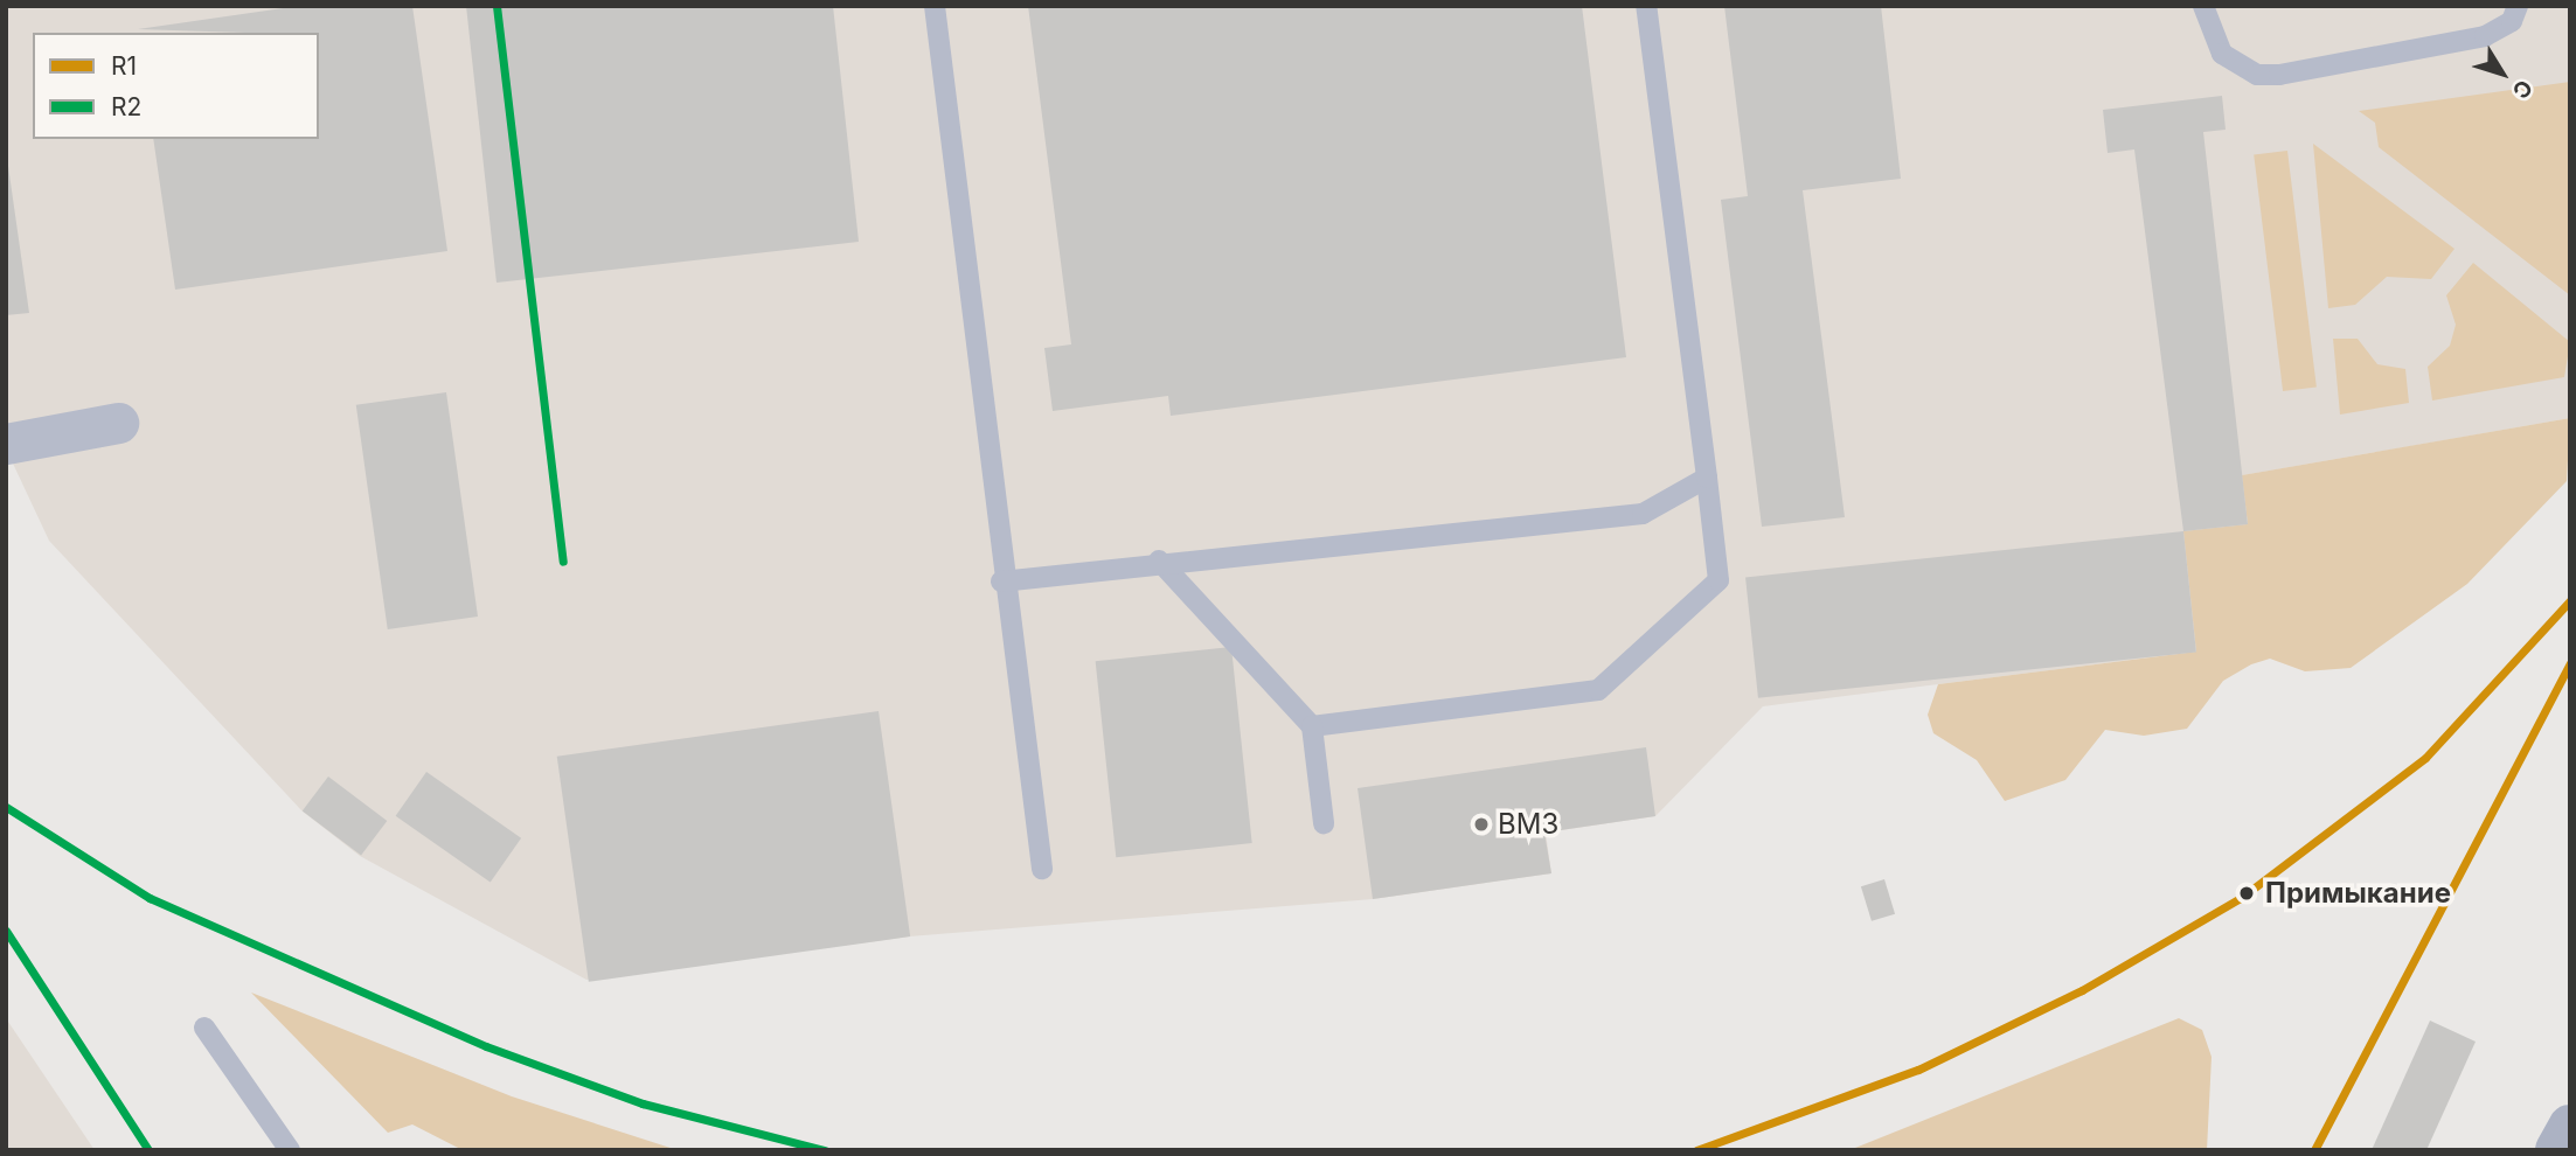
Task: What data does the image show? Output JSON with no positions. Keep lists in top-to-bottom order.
{
  "places": ["ВМЗ", "Примыкание"],
  "lines": ["transit line R2", "transit line R1"],
  "legend": ["R1", "R2"],
  "north": "bottom right"
}
